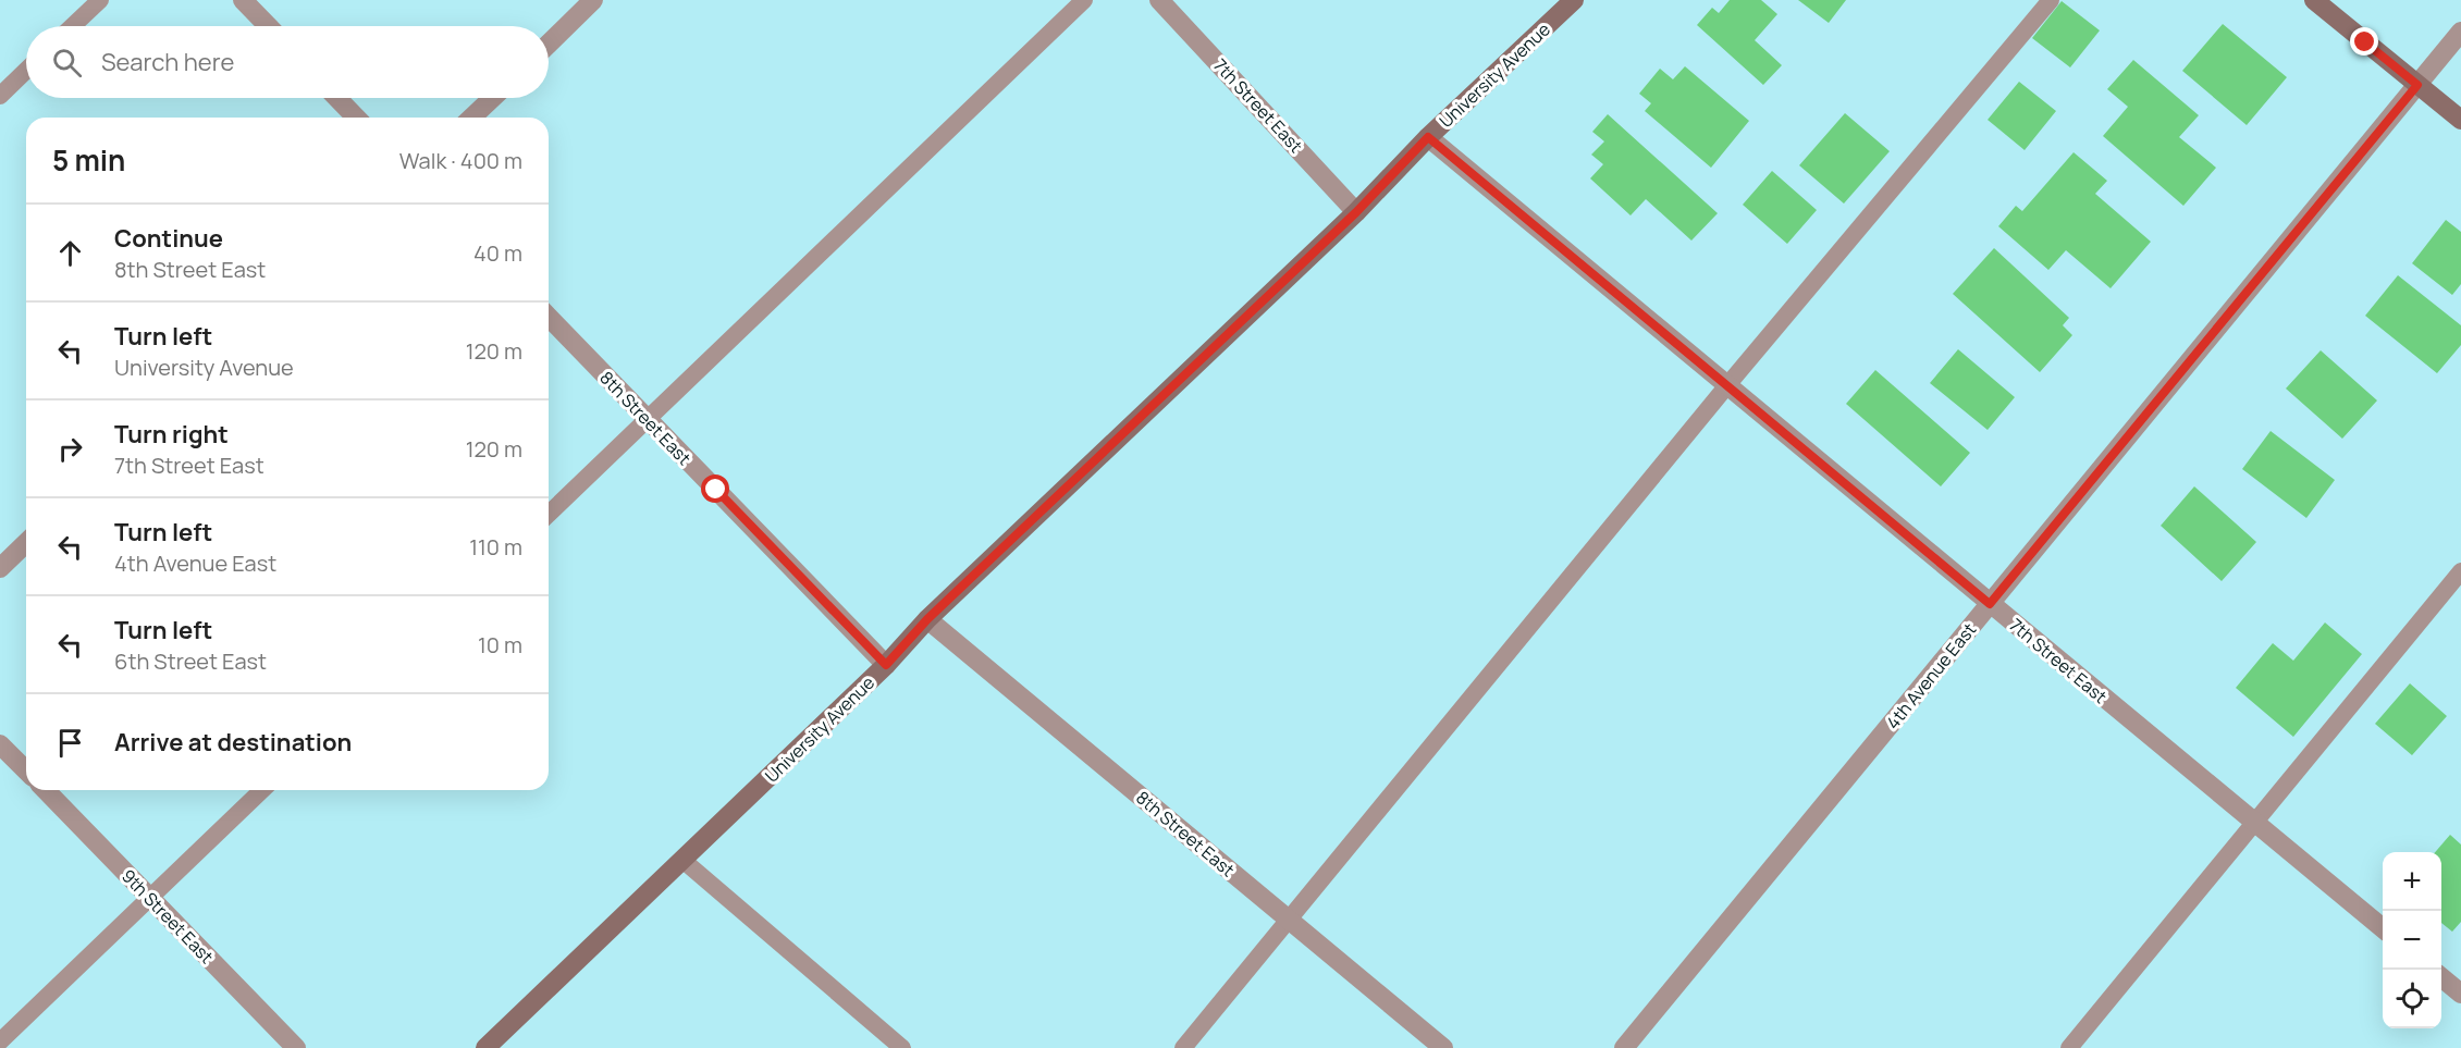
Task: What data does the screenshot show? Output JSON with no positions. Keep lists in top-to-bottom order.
{
  "streets": {
    "street": [
      "University Avenue",
      "7th Street East",
      "8th Street East",
      "4th Avenue East",
      "9th Street East"
    ]
  },
  "crossings": [
    ["University Avenue", "7th Street East"],
    ["University Avenue", "8th Street East"],
    ["7th Street East", "4th Avenue East"]
  ],
  "page": {
    "search": "Search here",
    "heading": ["5 min", "Walk · 400 m"],
    "list": [
      ["Continue", "8th Street East", "40 m"],
      ["Turn left", "University Avenue", "120 m"],
      ["Turn right", "7th Street East", "120 m"],
      ["Turn left", "4th Avenue East", "110 m"],
      ["Turn left", "6th Street East", "10 m"],
      "Arrive at destination"
    ],
    "map_buttons": ["+", "−"]
  }
}
